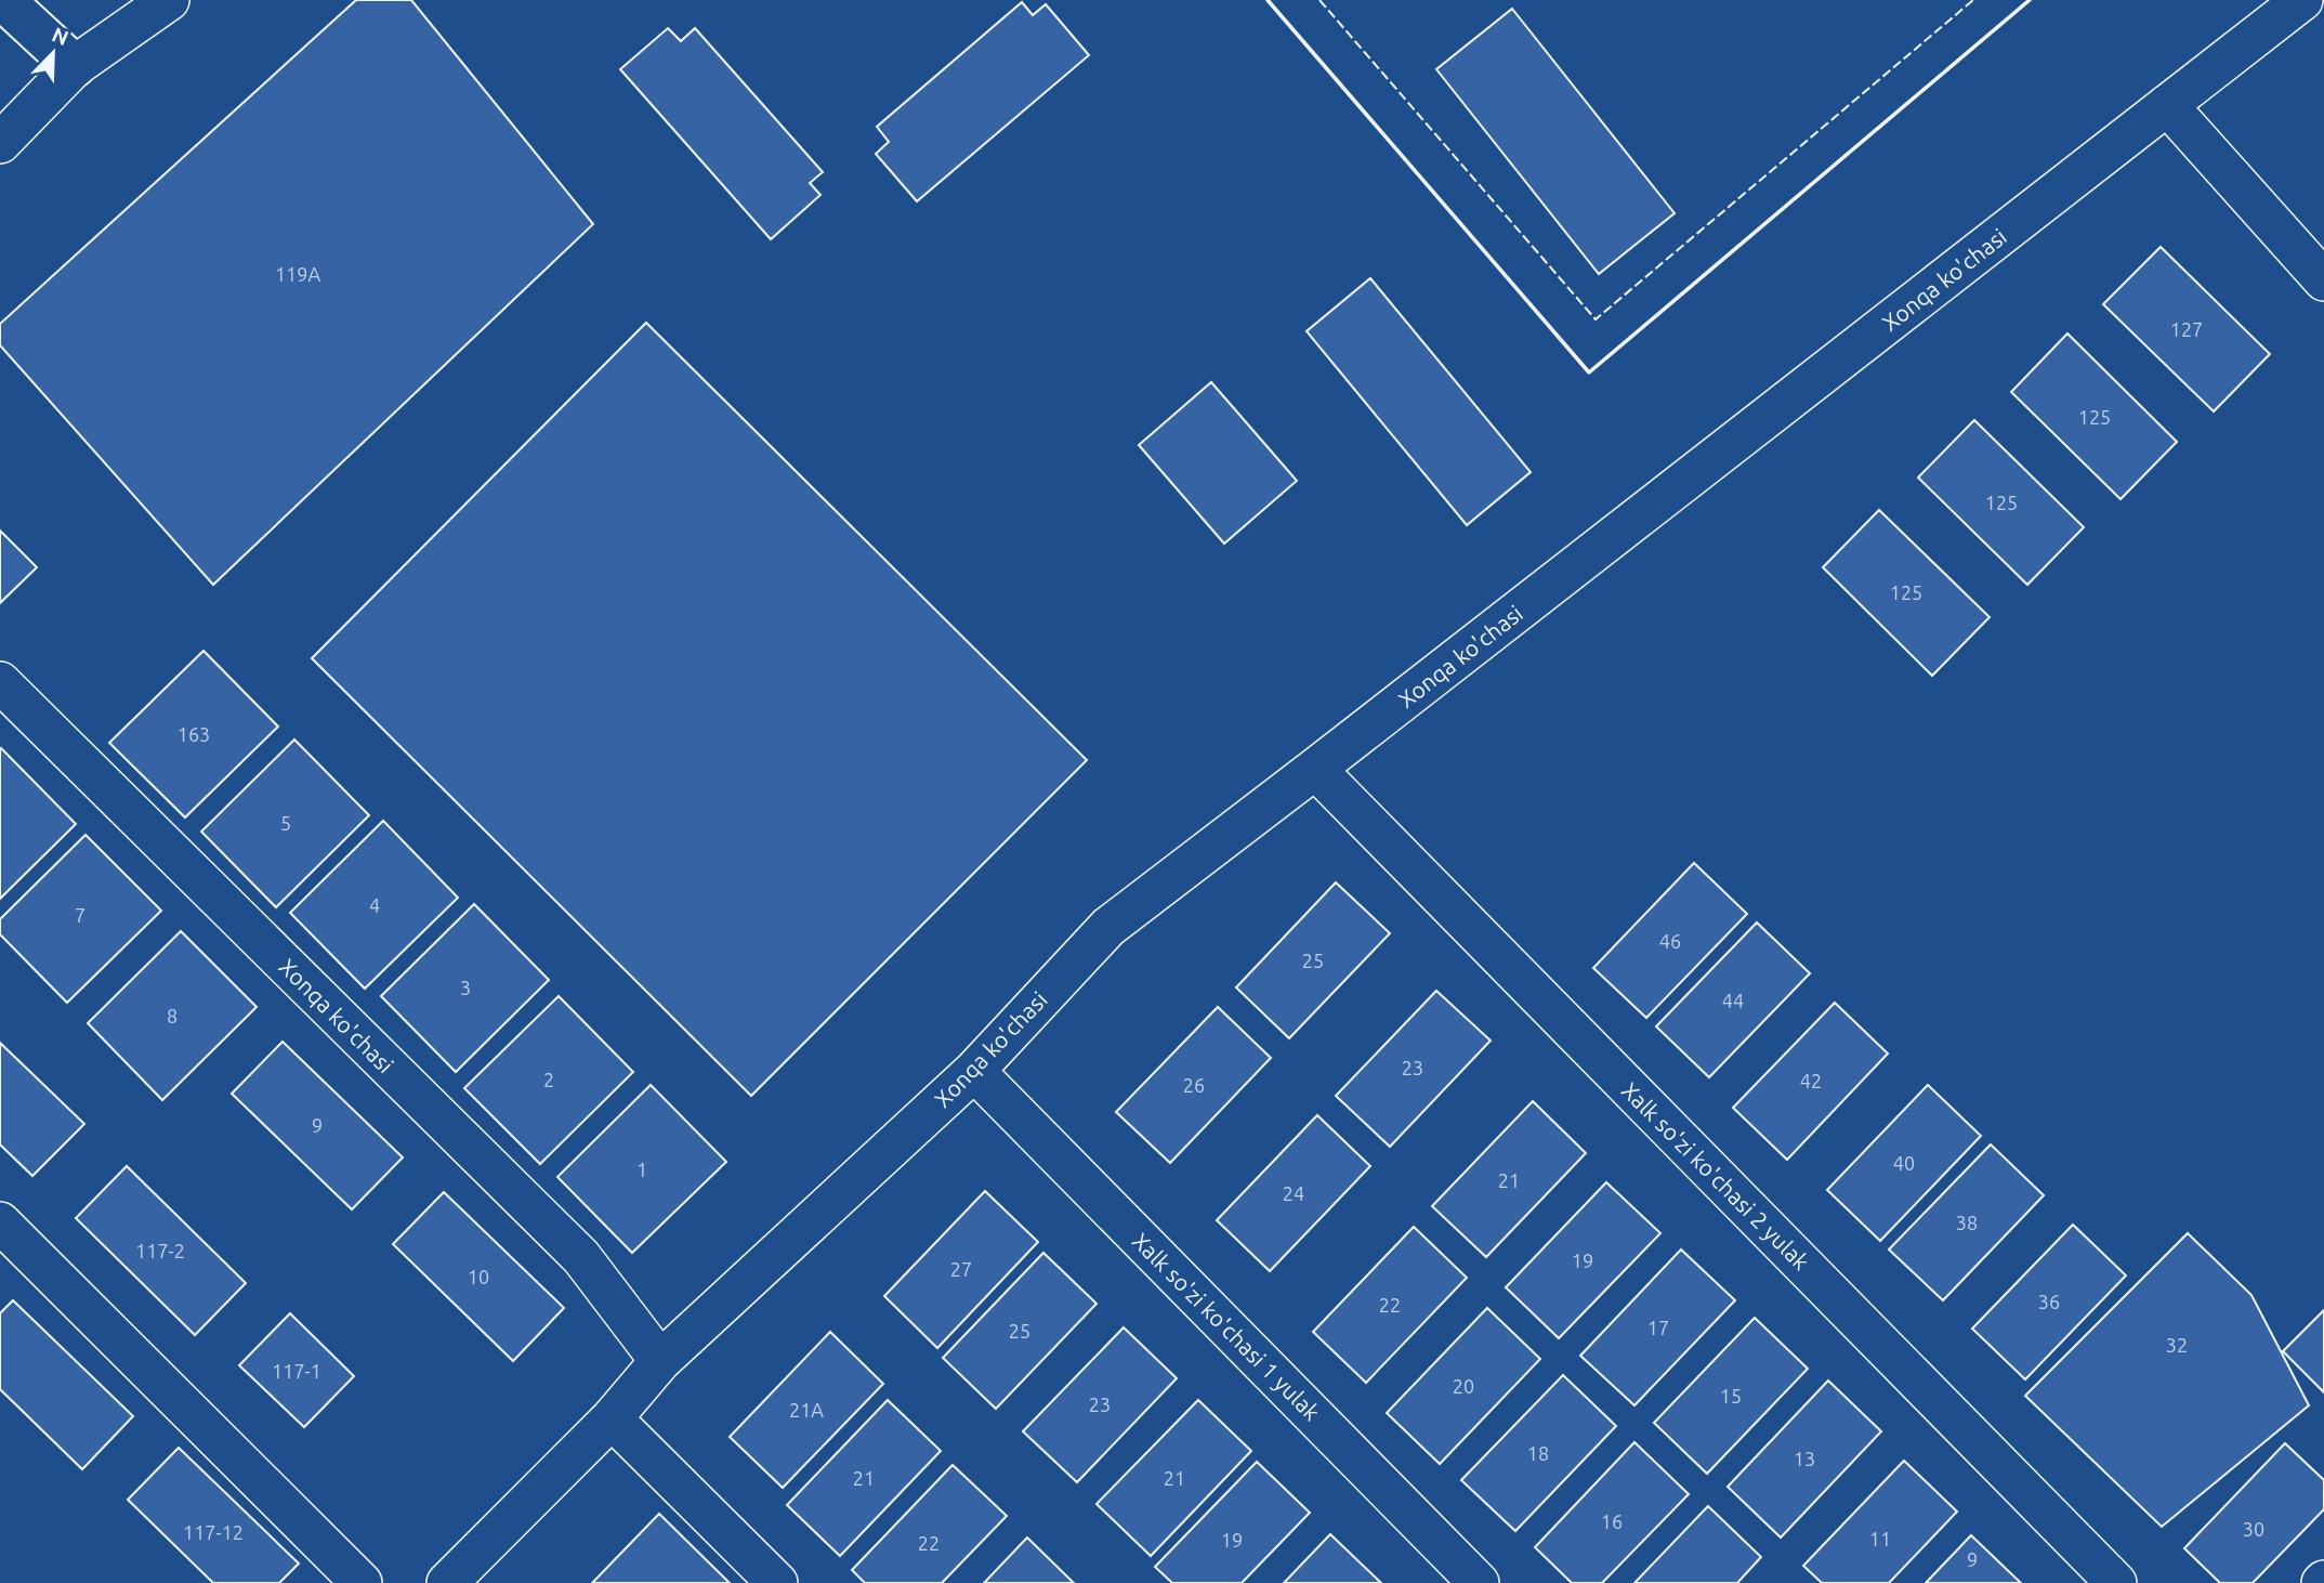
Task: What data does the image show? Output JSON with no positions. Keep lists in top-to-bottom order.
{
  "streets": {
    "street": ["Xonqa ko'chasi", "Xalk so'zi ko'chasi 2 yulak", "Xalk so'zi ko'chasi 1 yulak"]
  },
  "crossings": [
    ["Xonqa ko'chasi", "Xalk so'zi ko'chasi 2 yulak"],
    ["Xonqa ko'chasi", "Xalk so'zi ko'chasi 1 yulak"]
  ],
  "house_numbers": [
    "119A",
    "127",
    "125",
    "125",
    "125",
    "163",
    "5",
    "4",
    "7",
    "46",
    "25",
    "3",
    "44",
    "8",
    "23",
    "2",
    "42",
    "26",
    "9",
    "40",
    "1",
    "21",
    "24",
    "38",
    "117-2",
    "19",
    "27",
    "10",
    "36",
    "22",
    "17",
    "25",
    "32",
    "117-1",
    "20",
    "15",
    "23",
    "21A",
    "18",
    "13",
    "21",
    "21",
    "16",
    "30",
    "117-12",
    "11",
    "19",
    "22",
    "9"
  ],
  "north": "top right"
}
